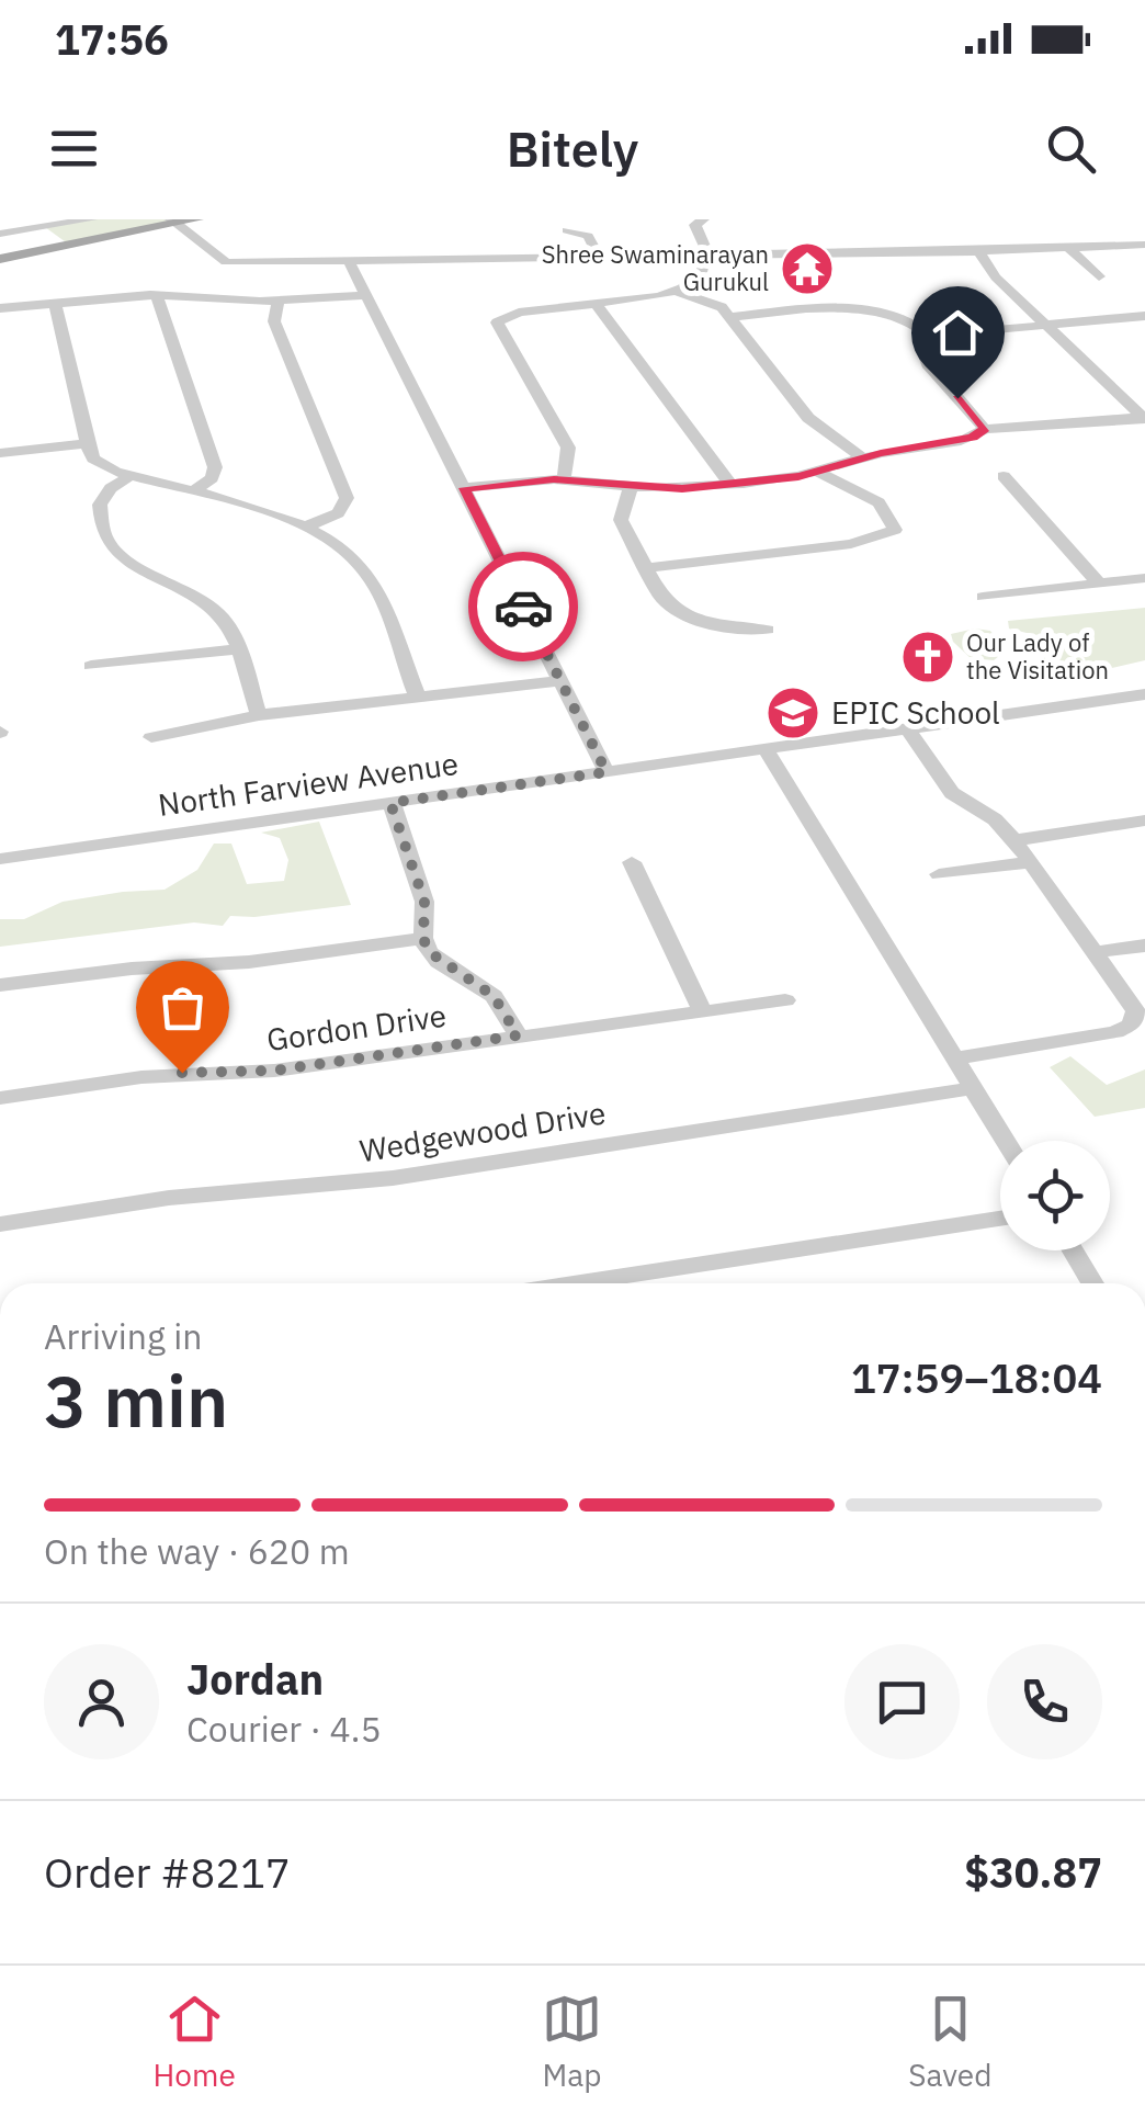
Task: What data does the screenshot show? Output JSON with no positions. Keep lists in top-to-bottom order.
{
  "streets": {
    "street": ["North Farview Avenue", "Gordon Drive", "Wedgewood Drive"]
  },
  "places": {
    "temple": ["Shree Swaminarayan Gurukul"],
    "church": ["Our Lady of the Visitation"],
    "school or university": ["EPIC School"]
  },
  "page": {
    "status": "17:56",
    "header": "Bitely",
    "heading": ["3 min", "Arriving in", "17:59–18:04"],
    "panel": [
      "Jordan",
      "Courier · 4.5",
      "Order #8217",
      "$30.87"
    ],
    "bar": "On the way · 620 m",
    "tabs": ["Home", "Map", "Saved"]
  }
}
